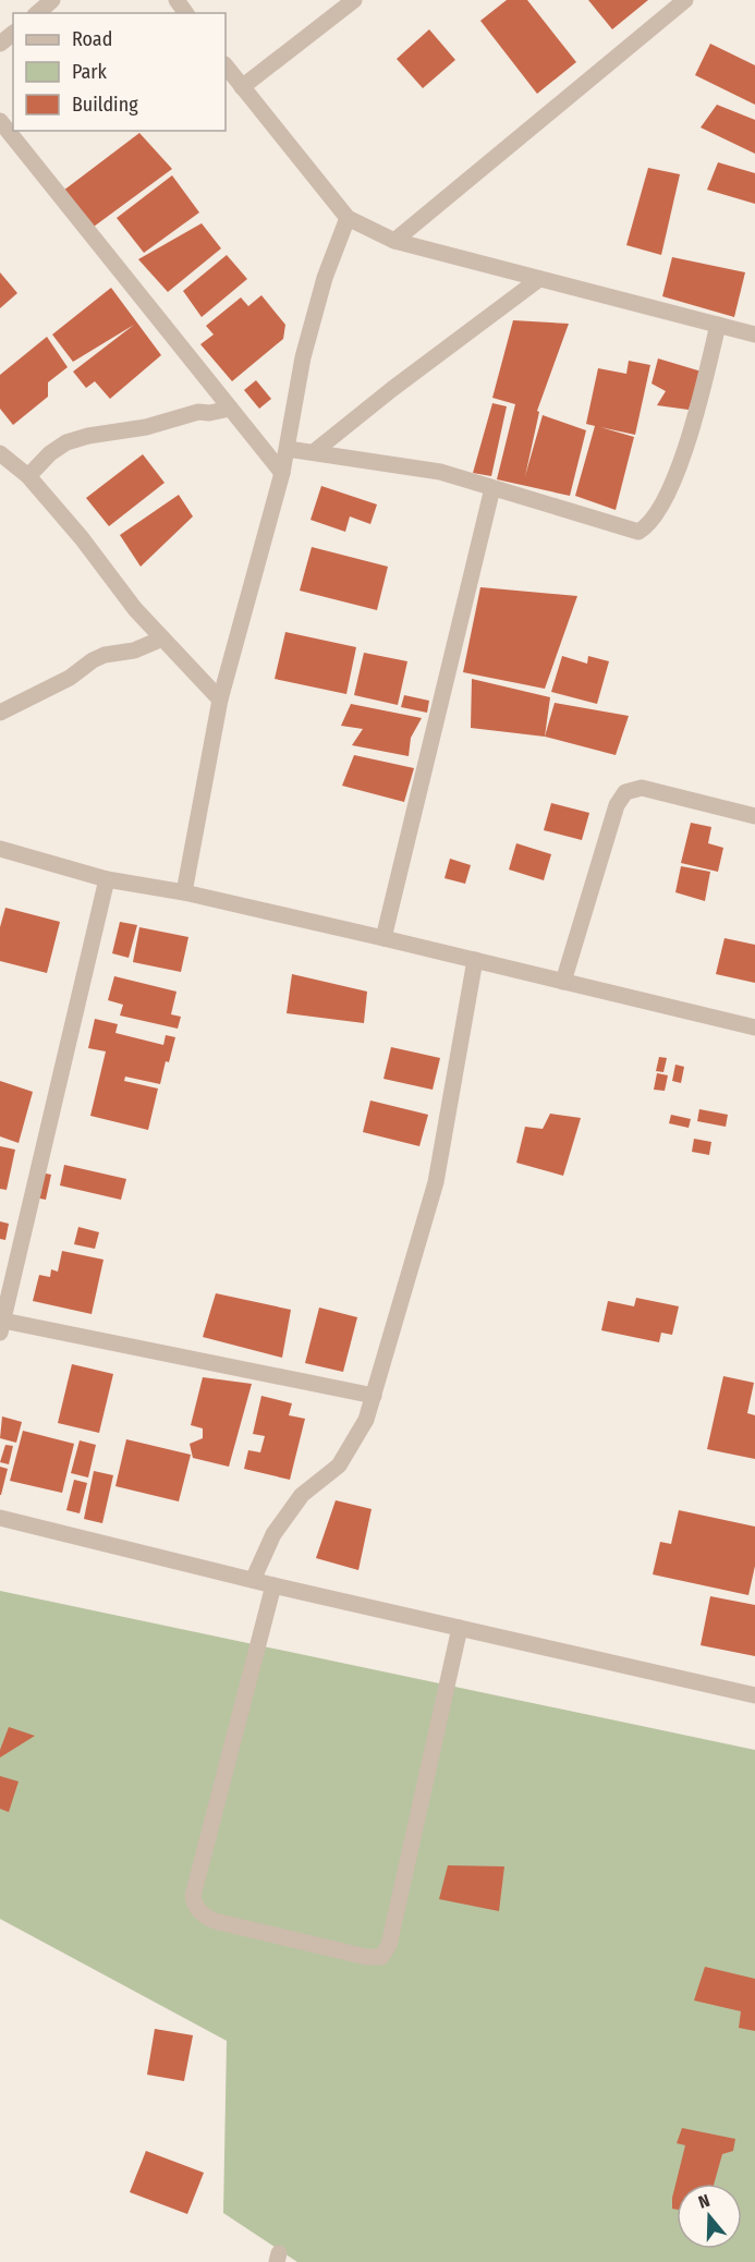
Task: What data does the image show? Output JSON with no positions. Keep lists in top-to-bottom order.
{
  "legend": ["Road", "Park", "Building"],
  "north": "top"
}
